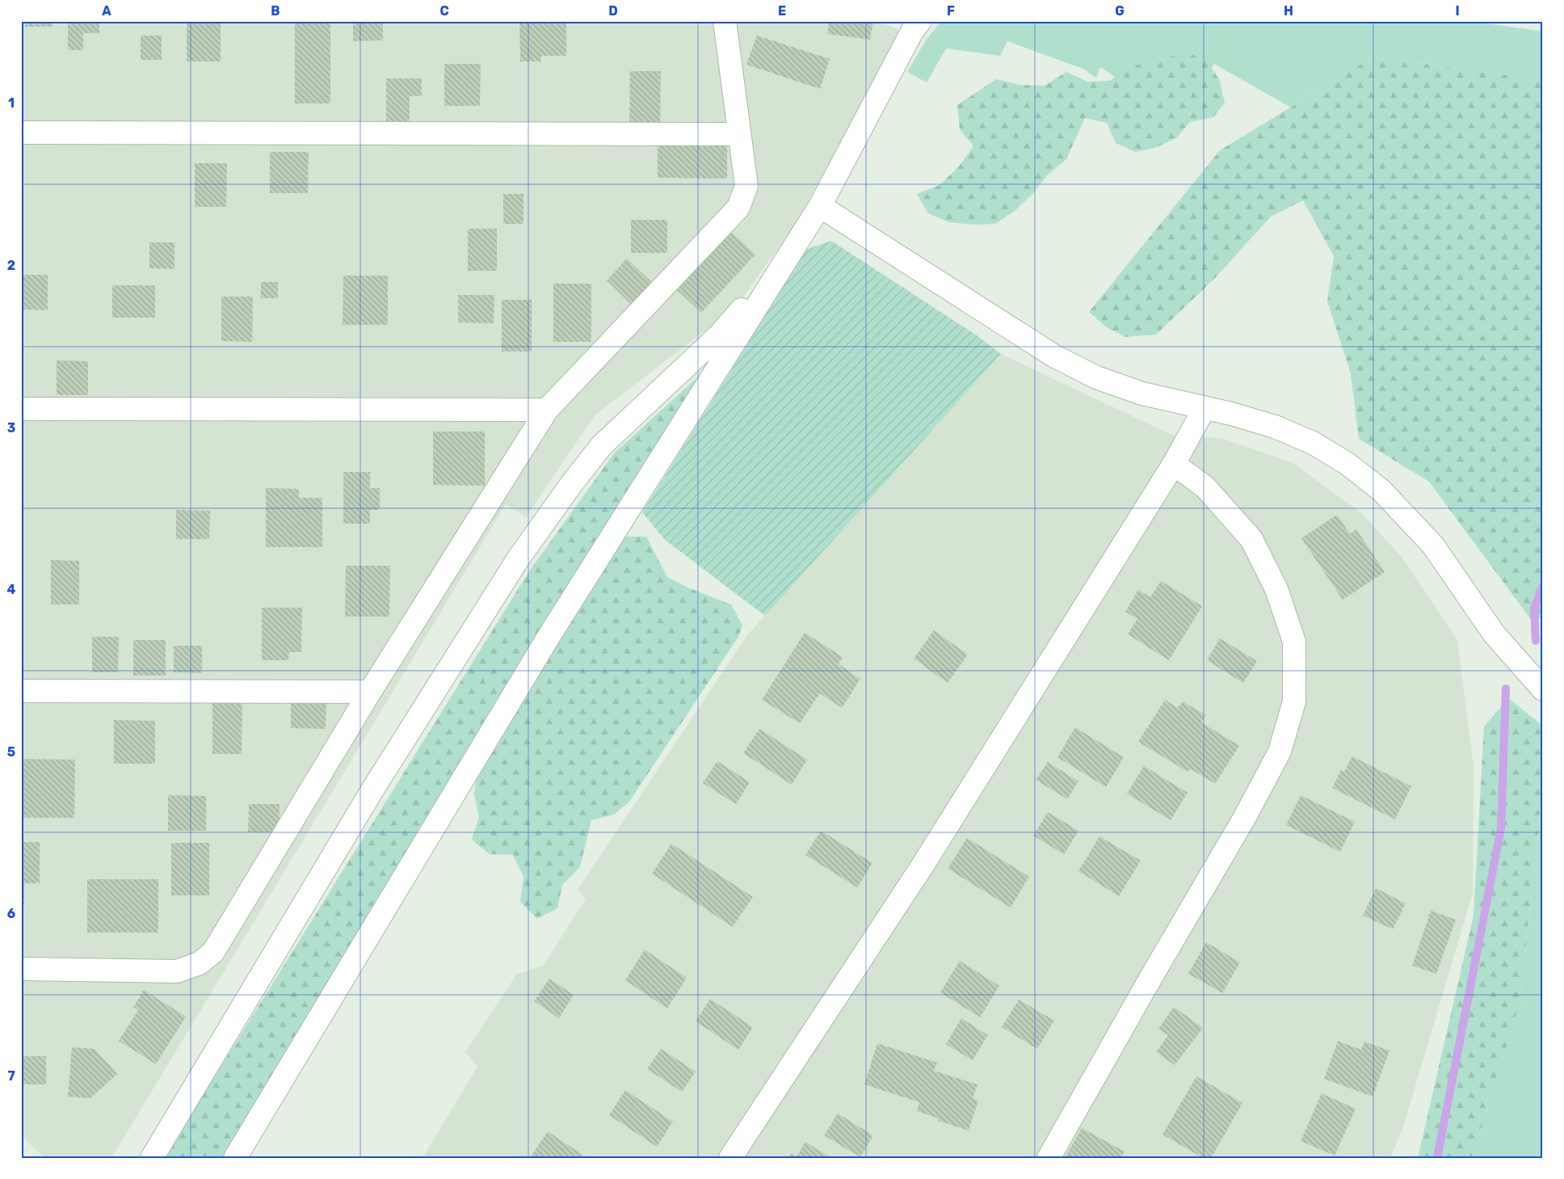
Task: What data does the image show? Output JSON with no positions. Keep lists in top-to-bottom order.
{
  "grid": {
    "columns": [
      "A",
      "B",
      "C",
      "D",
      "E",
      "F",
      "G",
      "H",
      "I"
    ],
    "rows": [
      "1",
      "2",
      "3",
      "4",
      "5",
      "6",
      "7"
    ]
  }
}
